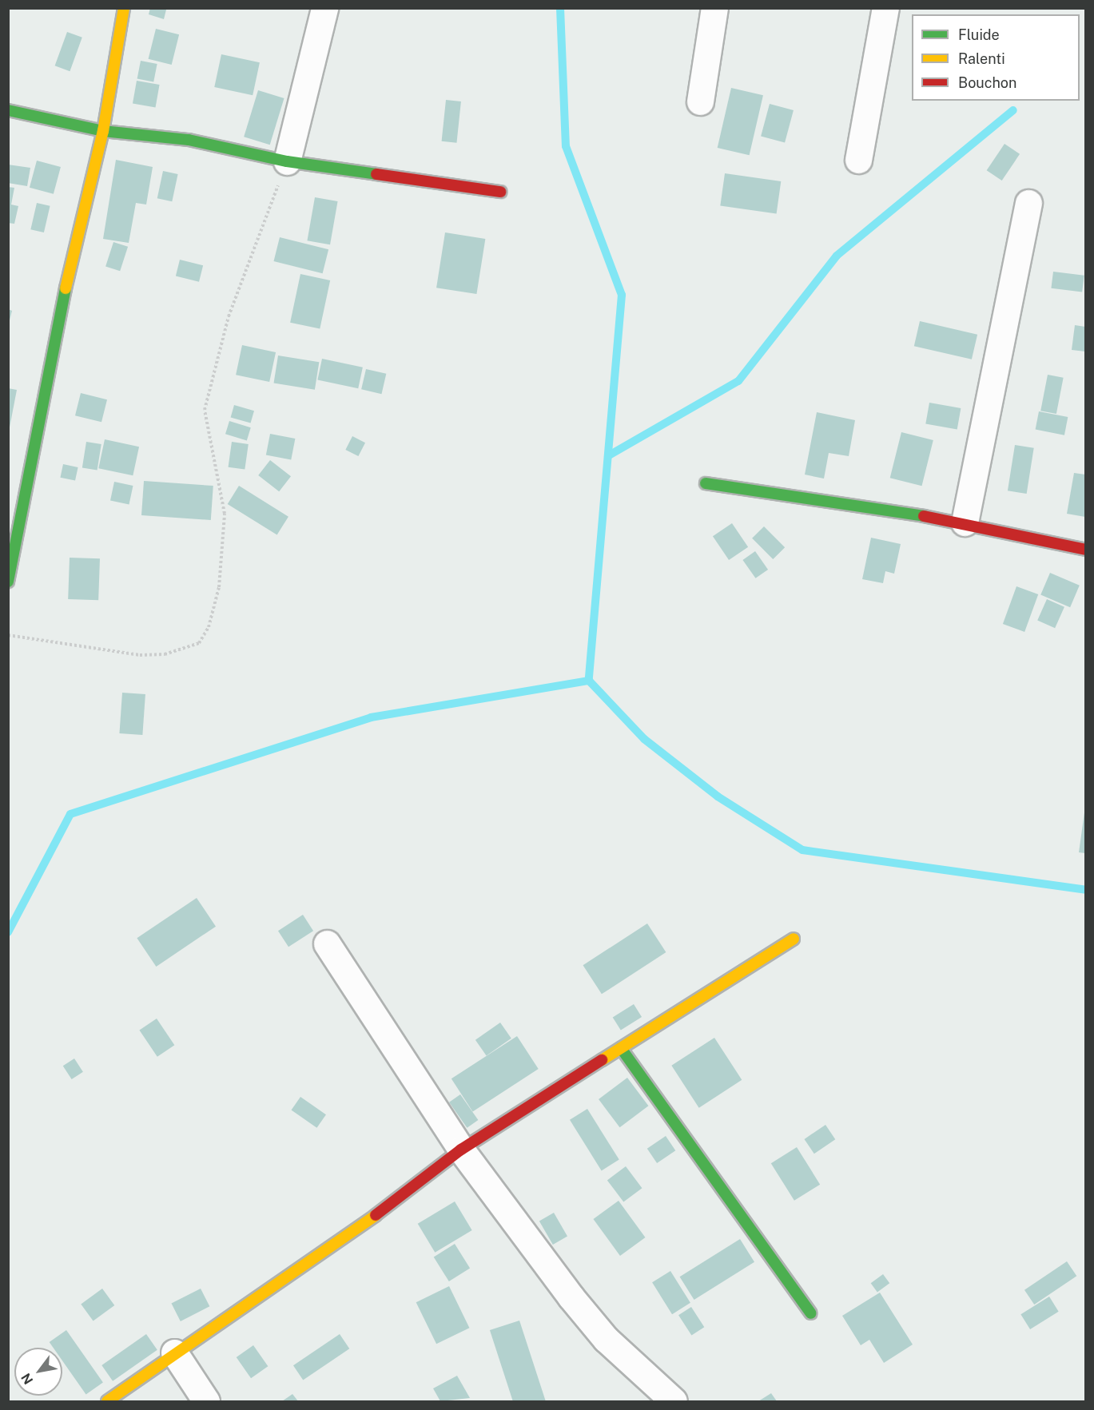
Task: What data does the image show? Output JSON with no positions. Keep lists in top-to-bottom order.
{
  "legend": ["Fluide", "Ralenti", "Bouchon"],
  "north": "bottom left"
}
